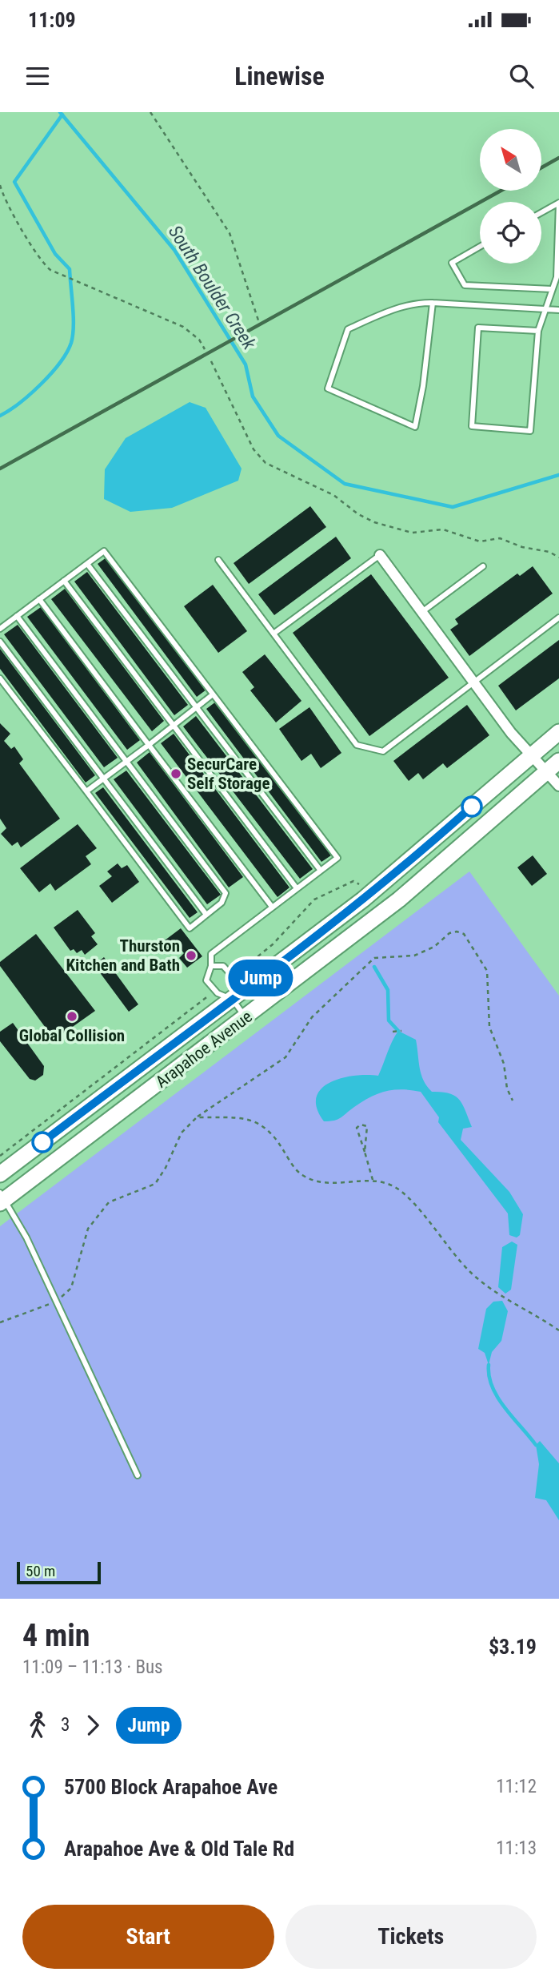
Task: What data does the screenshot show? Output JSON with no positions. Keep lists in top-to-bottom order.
{
  "streets": {
    "main road": ["Arapahoe Avenue"]
  },
  "water": ["South Boulder Creek"],
  "places": ["SecurCare Self Storage", "Thurston Kitchen and Bath", "Global Collision"],
  "lines": ["bus line Jump"],
  "scale_bar": "50 m",
  "north": "top left",
  "page": {
    "status": "11:09",
    "header": "Linewise",
    "on_map": "Jump",
    "scale": "50 m",
    "heading": ["4 min", "11:09 – 11:13 · Bus", "$3.19"],
    "legs": ["3", "Jump"],
    "list": [
      {
        "name": "5700 Block Arapahoe Ave",
        "value": "11:12"
      },
      {
        "name": "Arapahoe Ave & Old Tale Rd",
        "value": "11:13"
      }
    ],
    "buttons": ["Start", "Tickets"]
  }
}
